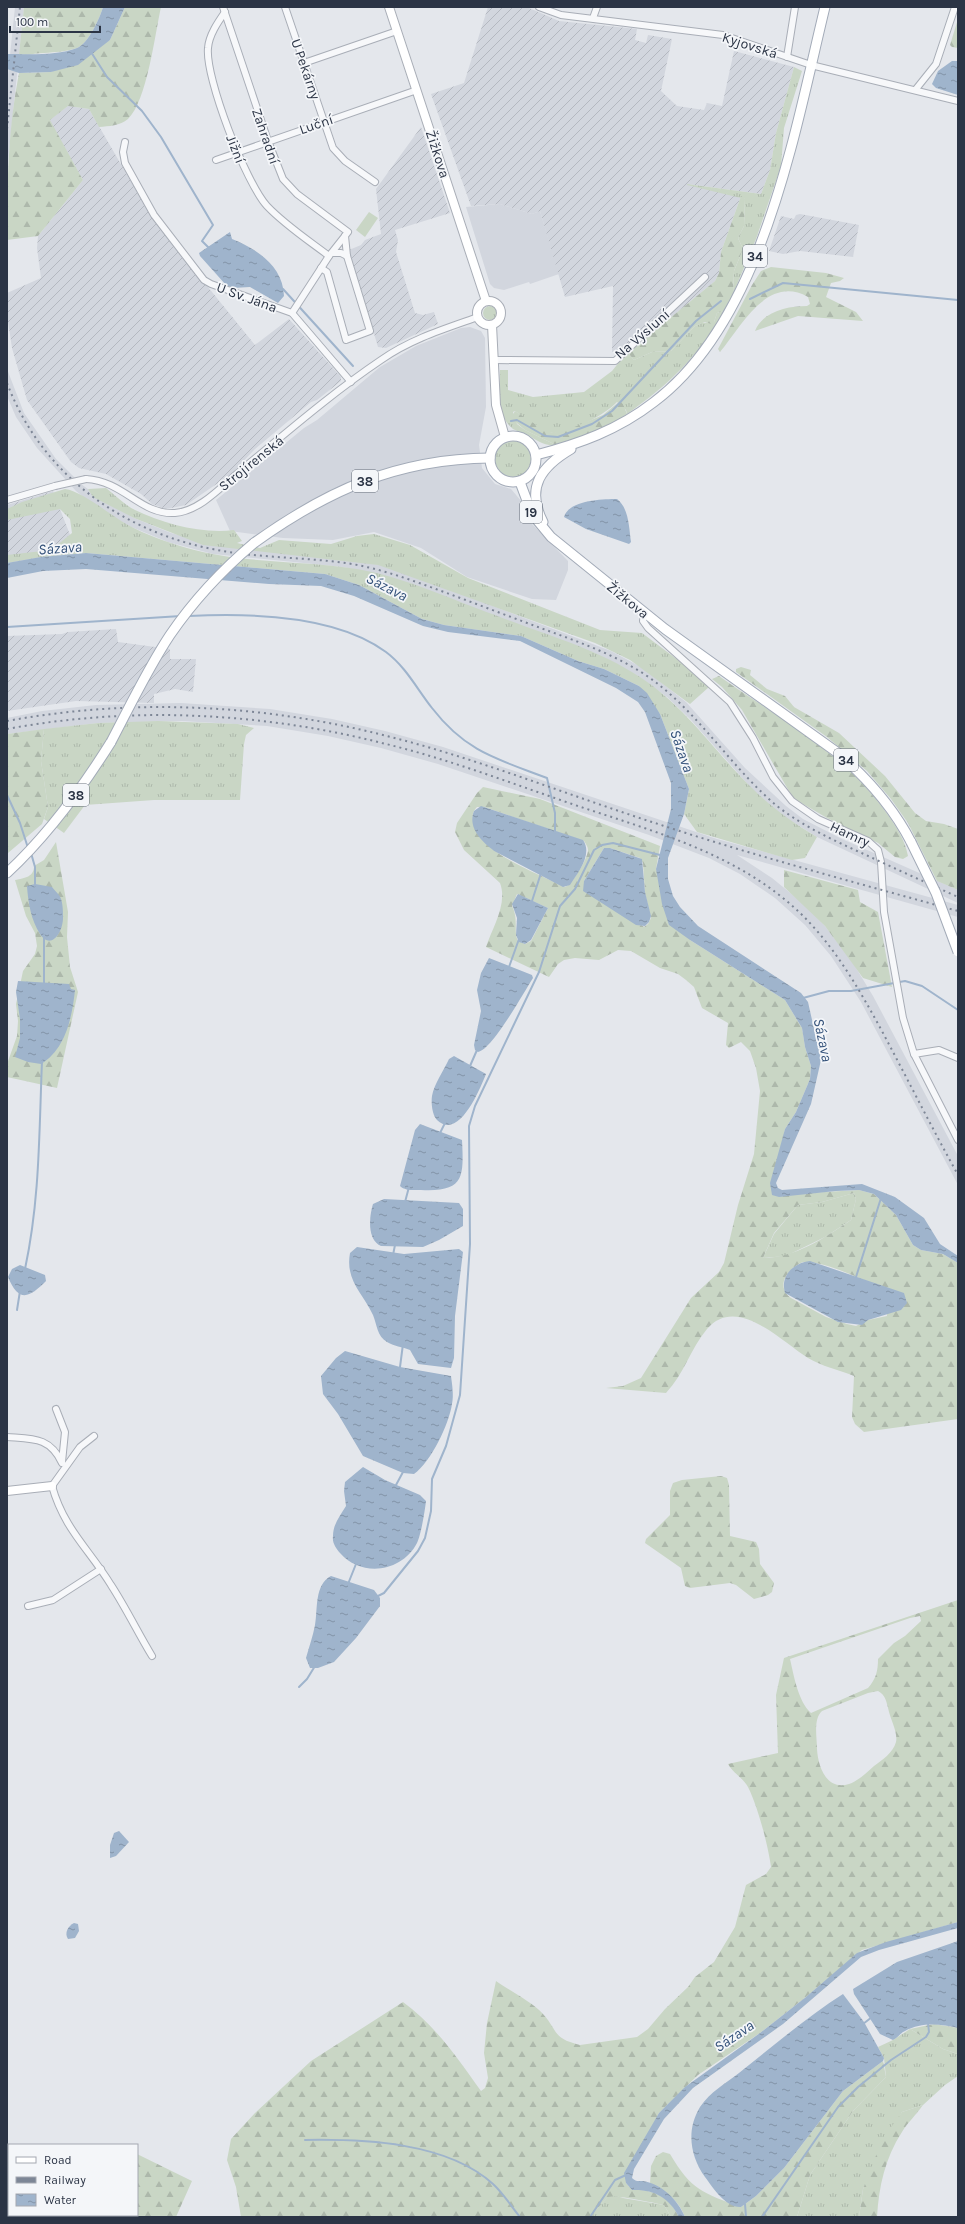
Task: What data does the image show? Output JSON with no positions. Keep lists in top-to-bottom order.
{
  "streets": {
    "main road": [
      "Žižkova",
      "34",
      "38",
      "19"
    ],
    "street": [
      "Kyjovská",
      "U Pekárny",
      "Luční",
      "Zahradní",
      "Jižní",
      "U Sv. Jána",
      "Na Výsluní",
      "Strojírenská",
      "Hamry"
    ]
  },
  "crossings": [
    ["Kyjovská", "34"],
    ["U Pekárny", "Luční"],
    ["Luční", "Zahradní"],
    ["Luční", "Jižní"],
    ["Luční", "Žižkova"],
    ["Zahradní", "Jižní"],
    ["Žižkova", "34"],
    ["Žižkova", "Strojírenská"],
    ["Žižkova", "38"],
    ["Žižkova", "Hamry"],
    ["34", "38"],
    ["U Sv. Jána", "Strojírenská"]
  ],
  "water": ["Sázava"],
  "legend": ["Road", "Railway", "Water"],
  "scale_bar": "100 m"
}
